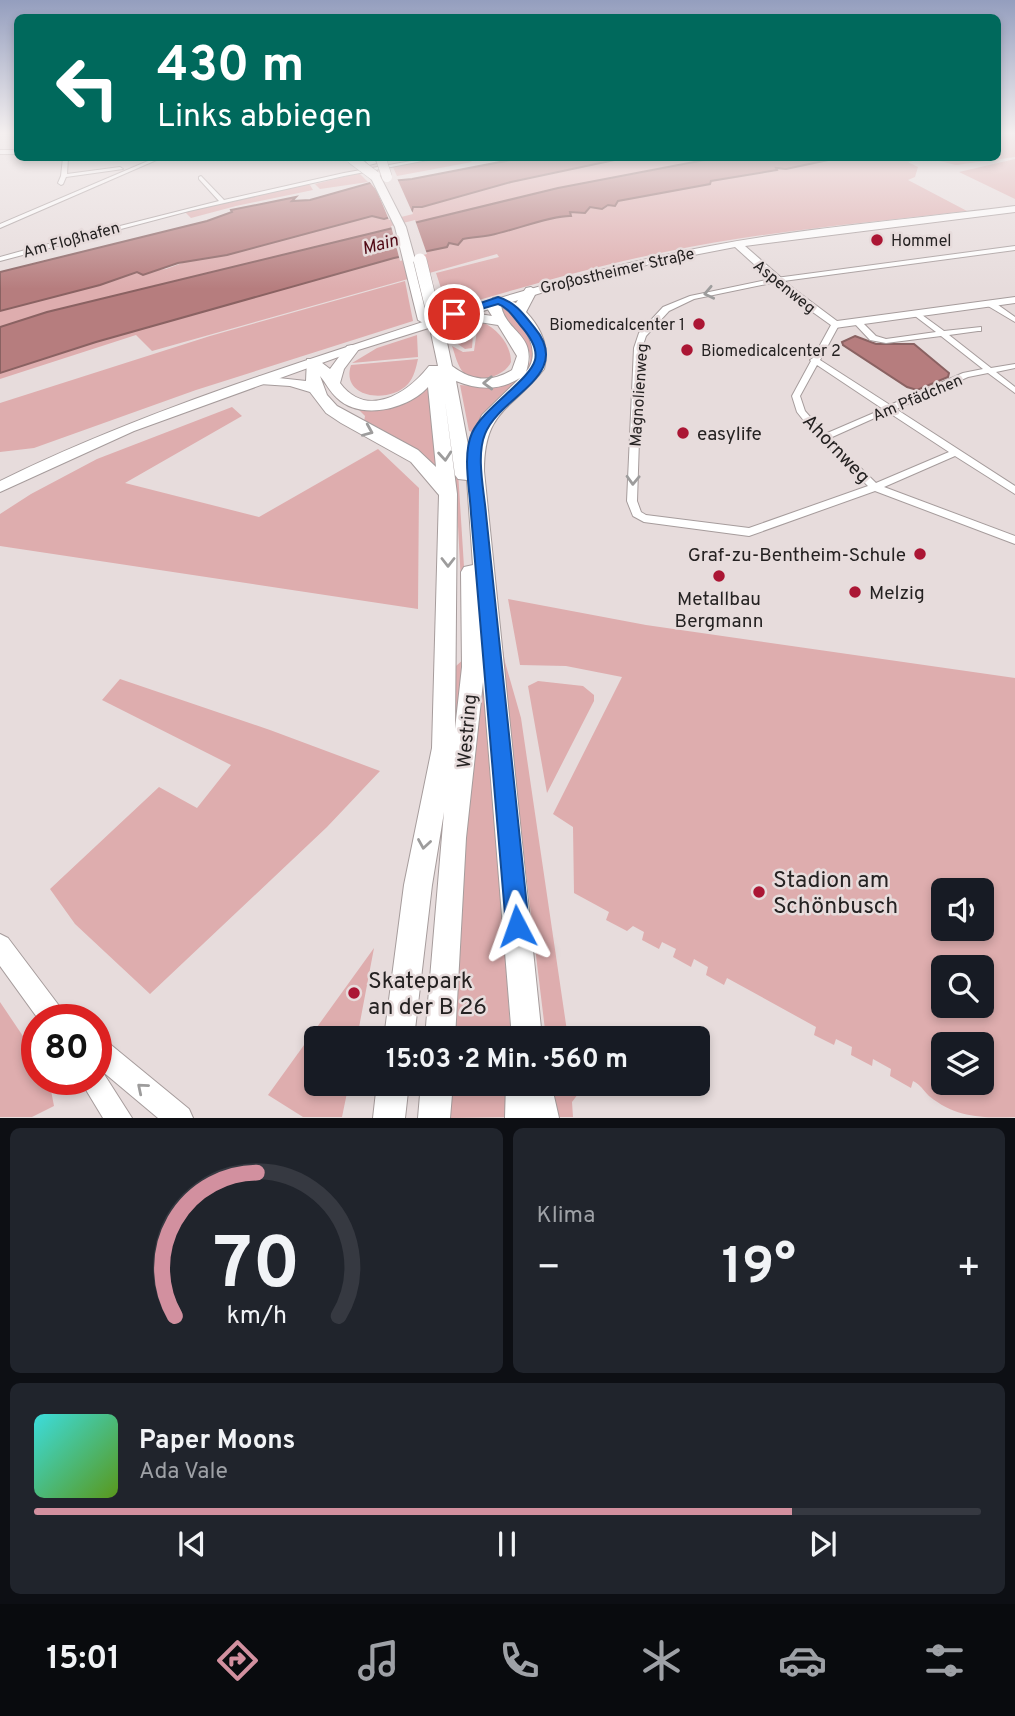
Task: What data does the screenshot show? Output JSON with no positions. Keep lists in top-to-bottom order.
{
  "streets": {
    "highway": ["Westring"],
    "main road": ["Großostheimer Straße", "Aspenweg"],
    "street": [
      "Am Floßhafen",
      "Magnolienweg",
      "Am Pfädchen",
      "Ahornweg"
    ]
  },
  "crossings": [
    ["Großostheimer Straße", "Aspenweg"],
    ["Aspenweg", "Magnolienweg"],
    ["Aspenweg", "Ahornweg"],
    ["Magnolienweg", "Ahornweg"],
    ["Am Pfädchen", "Ahornweg"]
  ],
  "water": ["Main"],
  "places": [
    "Hommel",
    "Biomedicalcenter 1",
    "Biomedicalcenter 2",
    "easylife",
    "Graf-zu-Bentheim-Schule",
    "Metallbau Bergmann",
    "Melzig",
    "Stadion am Schönbusch",
    "Skatepark an der B 26"
  ],
  "page": {
    "turn": ["430 m", "Links abbiegen"],
    "limit": "80",
    "trip": "15:03 · 2 Min. · 560 m",
    "tile": "Klima",
    "heat": ["−", "19°", "+"],
    "song": ["Paper Moons", "Ada Vale"],
    "tabs": "15:01",
    "gauge": ["70", "km/h"]
  }
}
